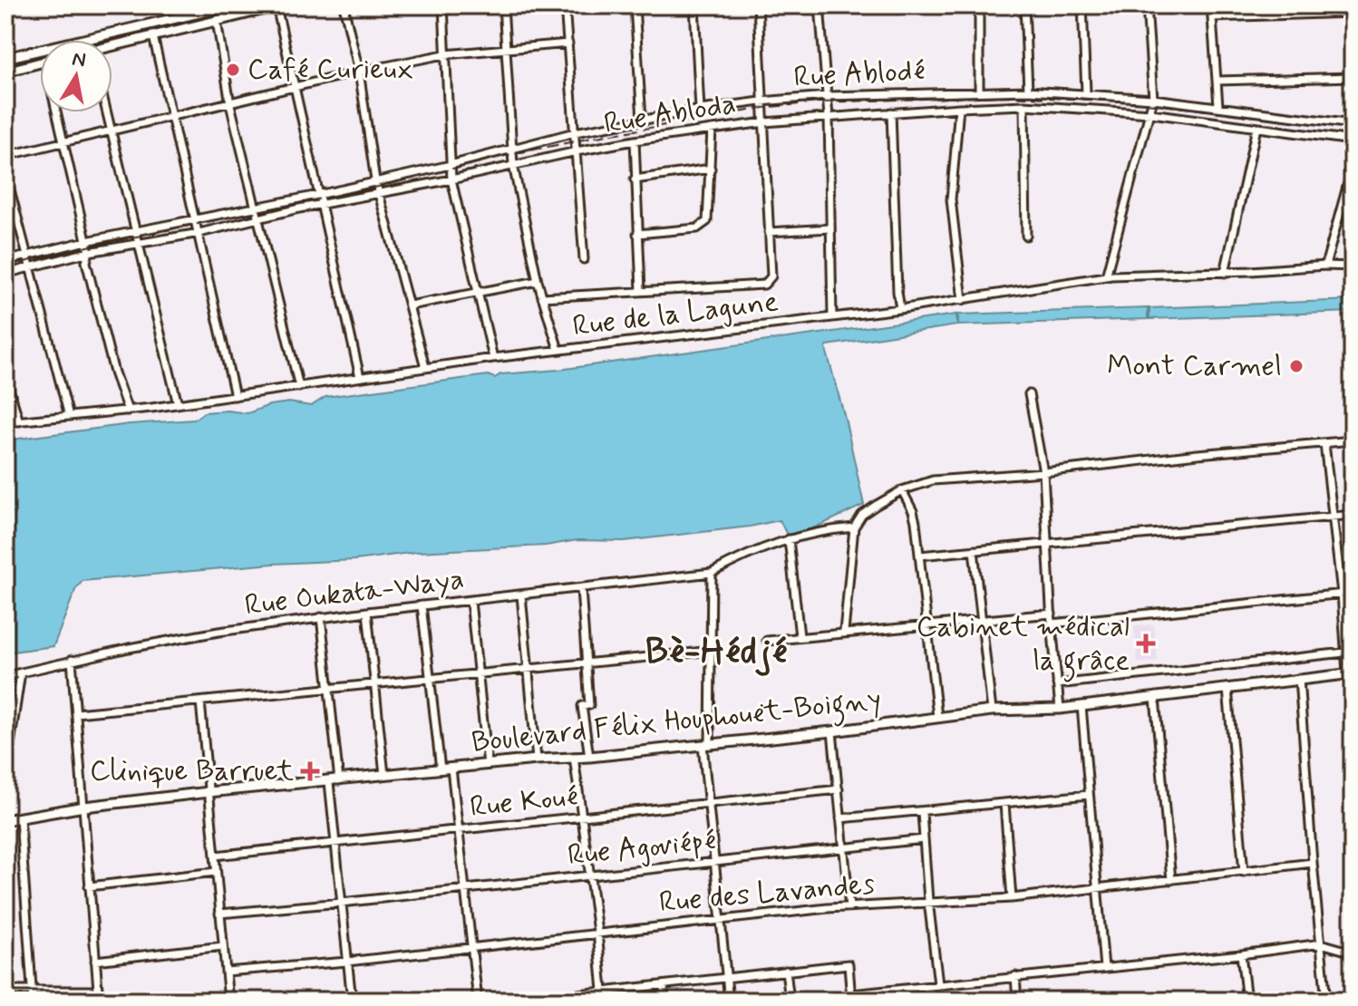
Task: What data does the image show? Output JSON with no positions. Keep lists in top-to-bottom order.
{
  "streets": {
    "street": [
      "Rue Ablodé",
      "Rue Abloda",
      "Rue de la Lagune",
      "Rue Oukata-Waya",
      "Boulevard Félix Houphouët-Boigny",
      "Rue Koué",
      "Rue Agoviépé",
      "Rue des Lavandes"
    ]
  },
  "districts": ["Bè-Hédjé"],
  "places": {
    "other": ["Café Curieux", "Mont Carmel"],
    "health": ["Cabinet médical la grâce", "Clinique Barruet"]
  },
  "north": "top"
}
